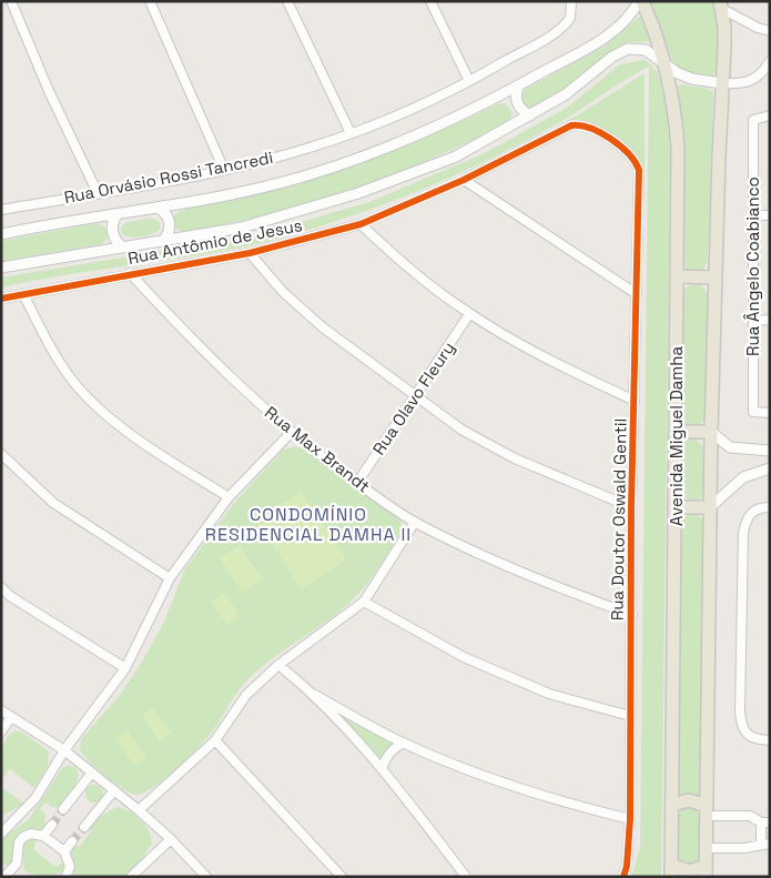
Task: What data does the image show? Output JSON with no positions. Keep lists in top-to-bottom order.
{
  "streets": {
    "main road": ["Avenida Miguel Damha"],
    "street": [
      "Rua Orvásio Rossi Tancredi",
      "Rua Antômio de Jesus",
      "Rua Ângelo Coabianco",
      "Rua Olavo Fleury",
      "Rua Max Brandt",
      "Rua Doutor Oswald Gentil"
    ]
  },
  "crossings": [
    ["Rua Antômio de Jesus", "Rua Max Brandt"],
    ["Rua Antômio de Jesus", "Rua Doutor Oswald Gentil"],
    ["Rua Olavo Fleury", "Rua Max Brandt"],
    ["Rua Max Brandt", "Rua Doutor Oswald Gentil"]
  ],
  "districts": ["CONDOMÍNIO RESIDENCIAL DAMHA II"]
}
